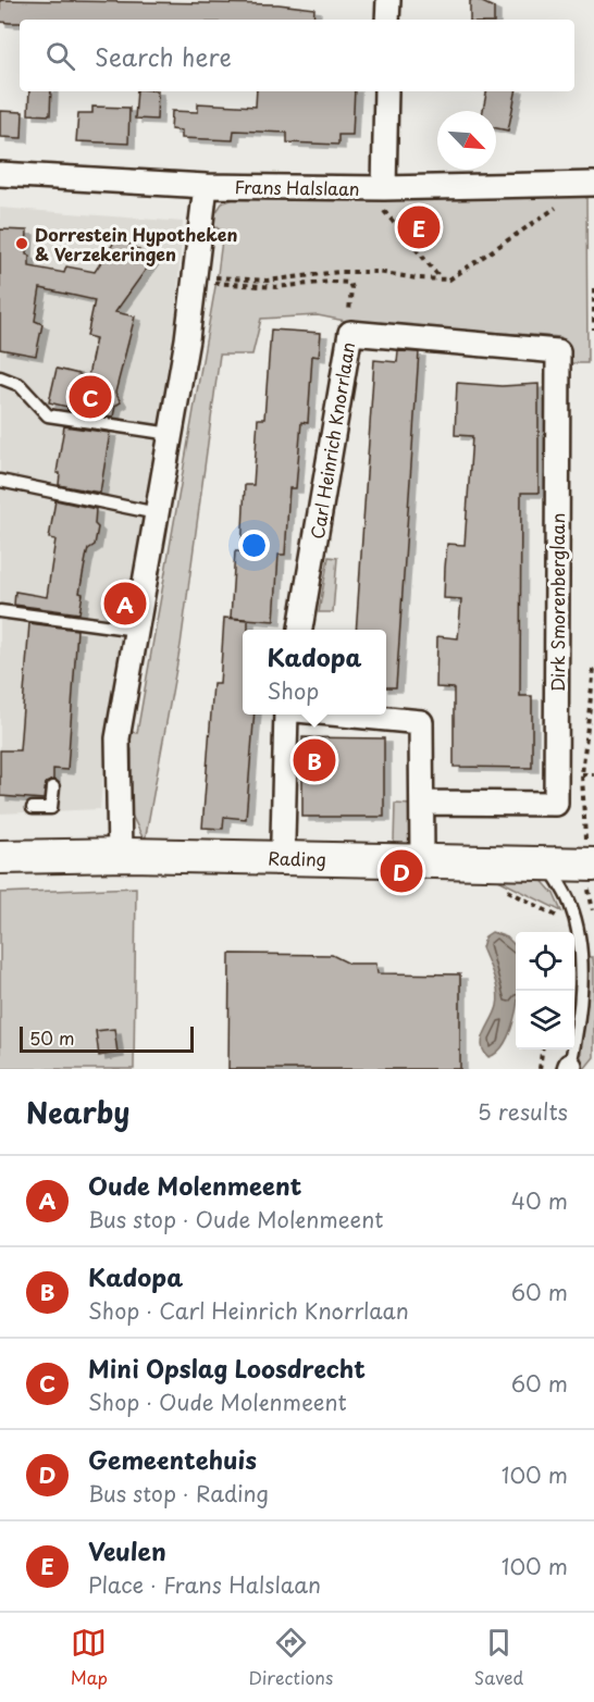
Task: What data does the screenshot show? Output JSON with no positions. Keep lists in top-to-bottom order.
{
  "streets": {
    "main road": ["Rading"],
    "street": ["Frans Halslaan", "Carl Heinrich Knorrlaan", "Dirk Smorenberglaan"]
  },
  "crossings": [
    ["Carl Heinrich Knorrlaan", "Dirk Smorenberglaan"]
  ],
  "places": ["Dorrestein Hypotheken & Verzekeringen"],
  "scale_bar": "50 m",
  "north": "bottom right",
  "page": {
    "search": "Search here",
    "pins": [
      "E",
      "C",
      "A",
      "B",
      "D"
    ],
    "popup": ["Kadopa", "Shop"],
    "scale": "50 m",
    "heading": ["Nearby", "5 results"],
    "list": [
      {
        "mark": "A",
        "name": "Oude Molenmeent",
        "note": "Bus stop · Oude Molenmeent",
        "value": "40 m"
      },
      {
        "mark": "B",
        "name": "Kadopa",
        "note": "Shop · Carl Heinrich Knorrlaan",
        "value": "60 m"
      },
      {
        "mark": "C",
        "name": "Mini Opslag Loosdrecht",
        "note": "Shop · Oude Molenmeent",
        "value": "60 m"
      },
      {
        "mark": "D",
        "name": "Gemeentehuis",
        "note": "Bus stop · Rading",
        "value": "100 m"
      },
      {
        "mark": "E",
        "name": "Veulen",
        "note": "Place · Frans Halslaan",
        "value": "100 m"
      }
    ],
    "nav": ["Map", "Directions", "Saved"]
  }
}
